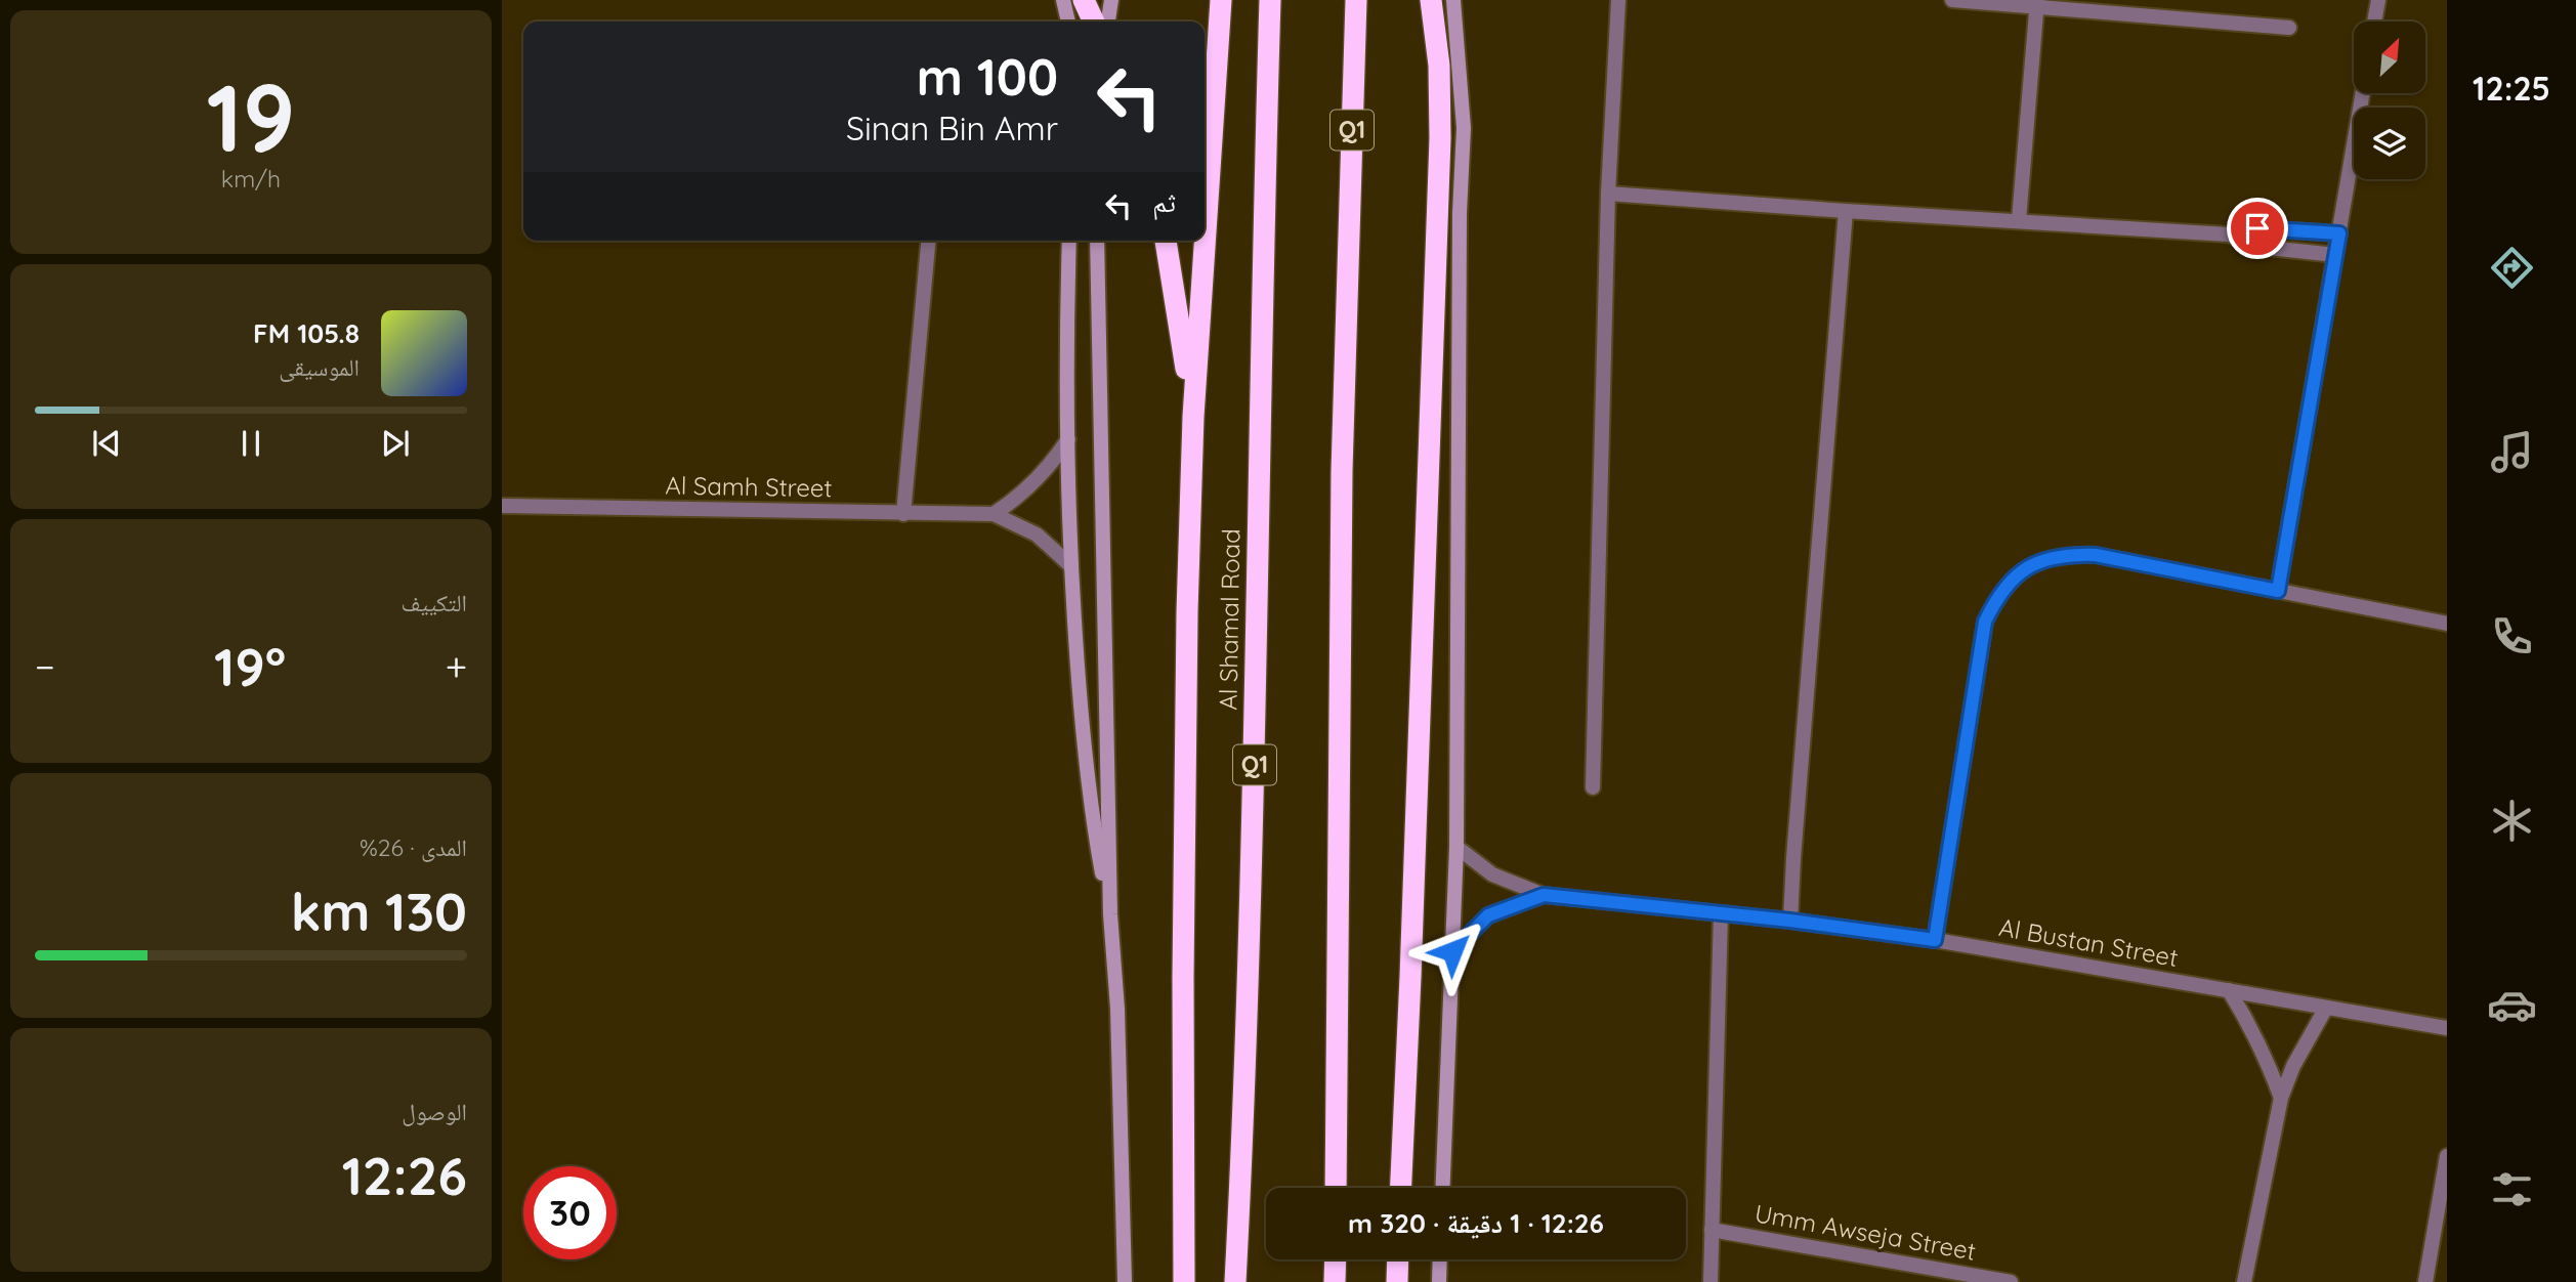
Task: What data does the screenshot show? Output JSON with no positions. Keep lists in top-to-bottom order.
{
  "streets": {
    "highway": ["Q1", "Al Shamal Road"],
    "street": ["Al Samh Street", "Al Bustan Street", "Umm Awseja Street"]
  },
  "north": "top right",
  "page": {
    "tabs": "12:25",
    "tile": [
      ["19", "km/h"],
      "التكييف",
      ["المدى · 26%", "130 km"],
      ["الوصول", "12:26"]
    ],
    "turn": ["100 m", "Sinan Bin Amr"],
    "then": "ثم",
    "song": ["105.8 FM", "الموسيقى"],
    "heat": ["−", "19°", "+"],
    "limit": "30",
    "trip": "12:26 · 1 دقيقة · 320 m"
  }
}
